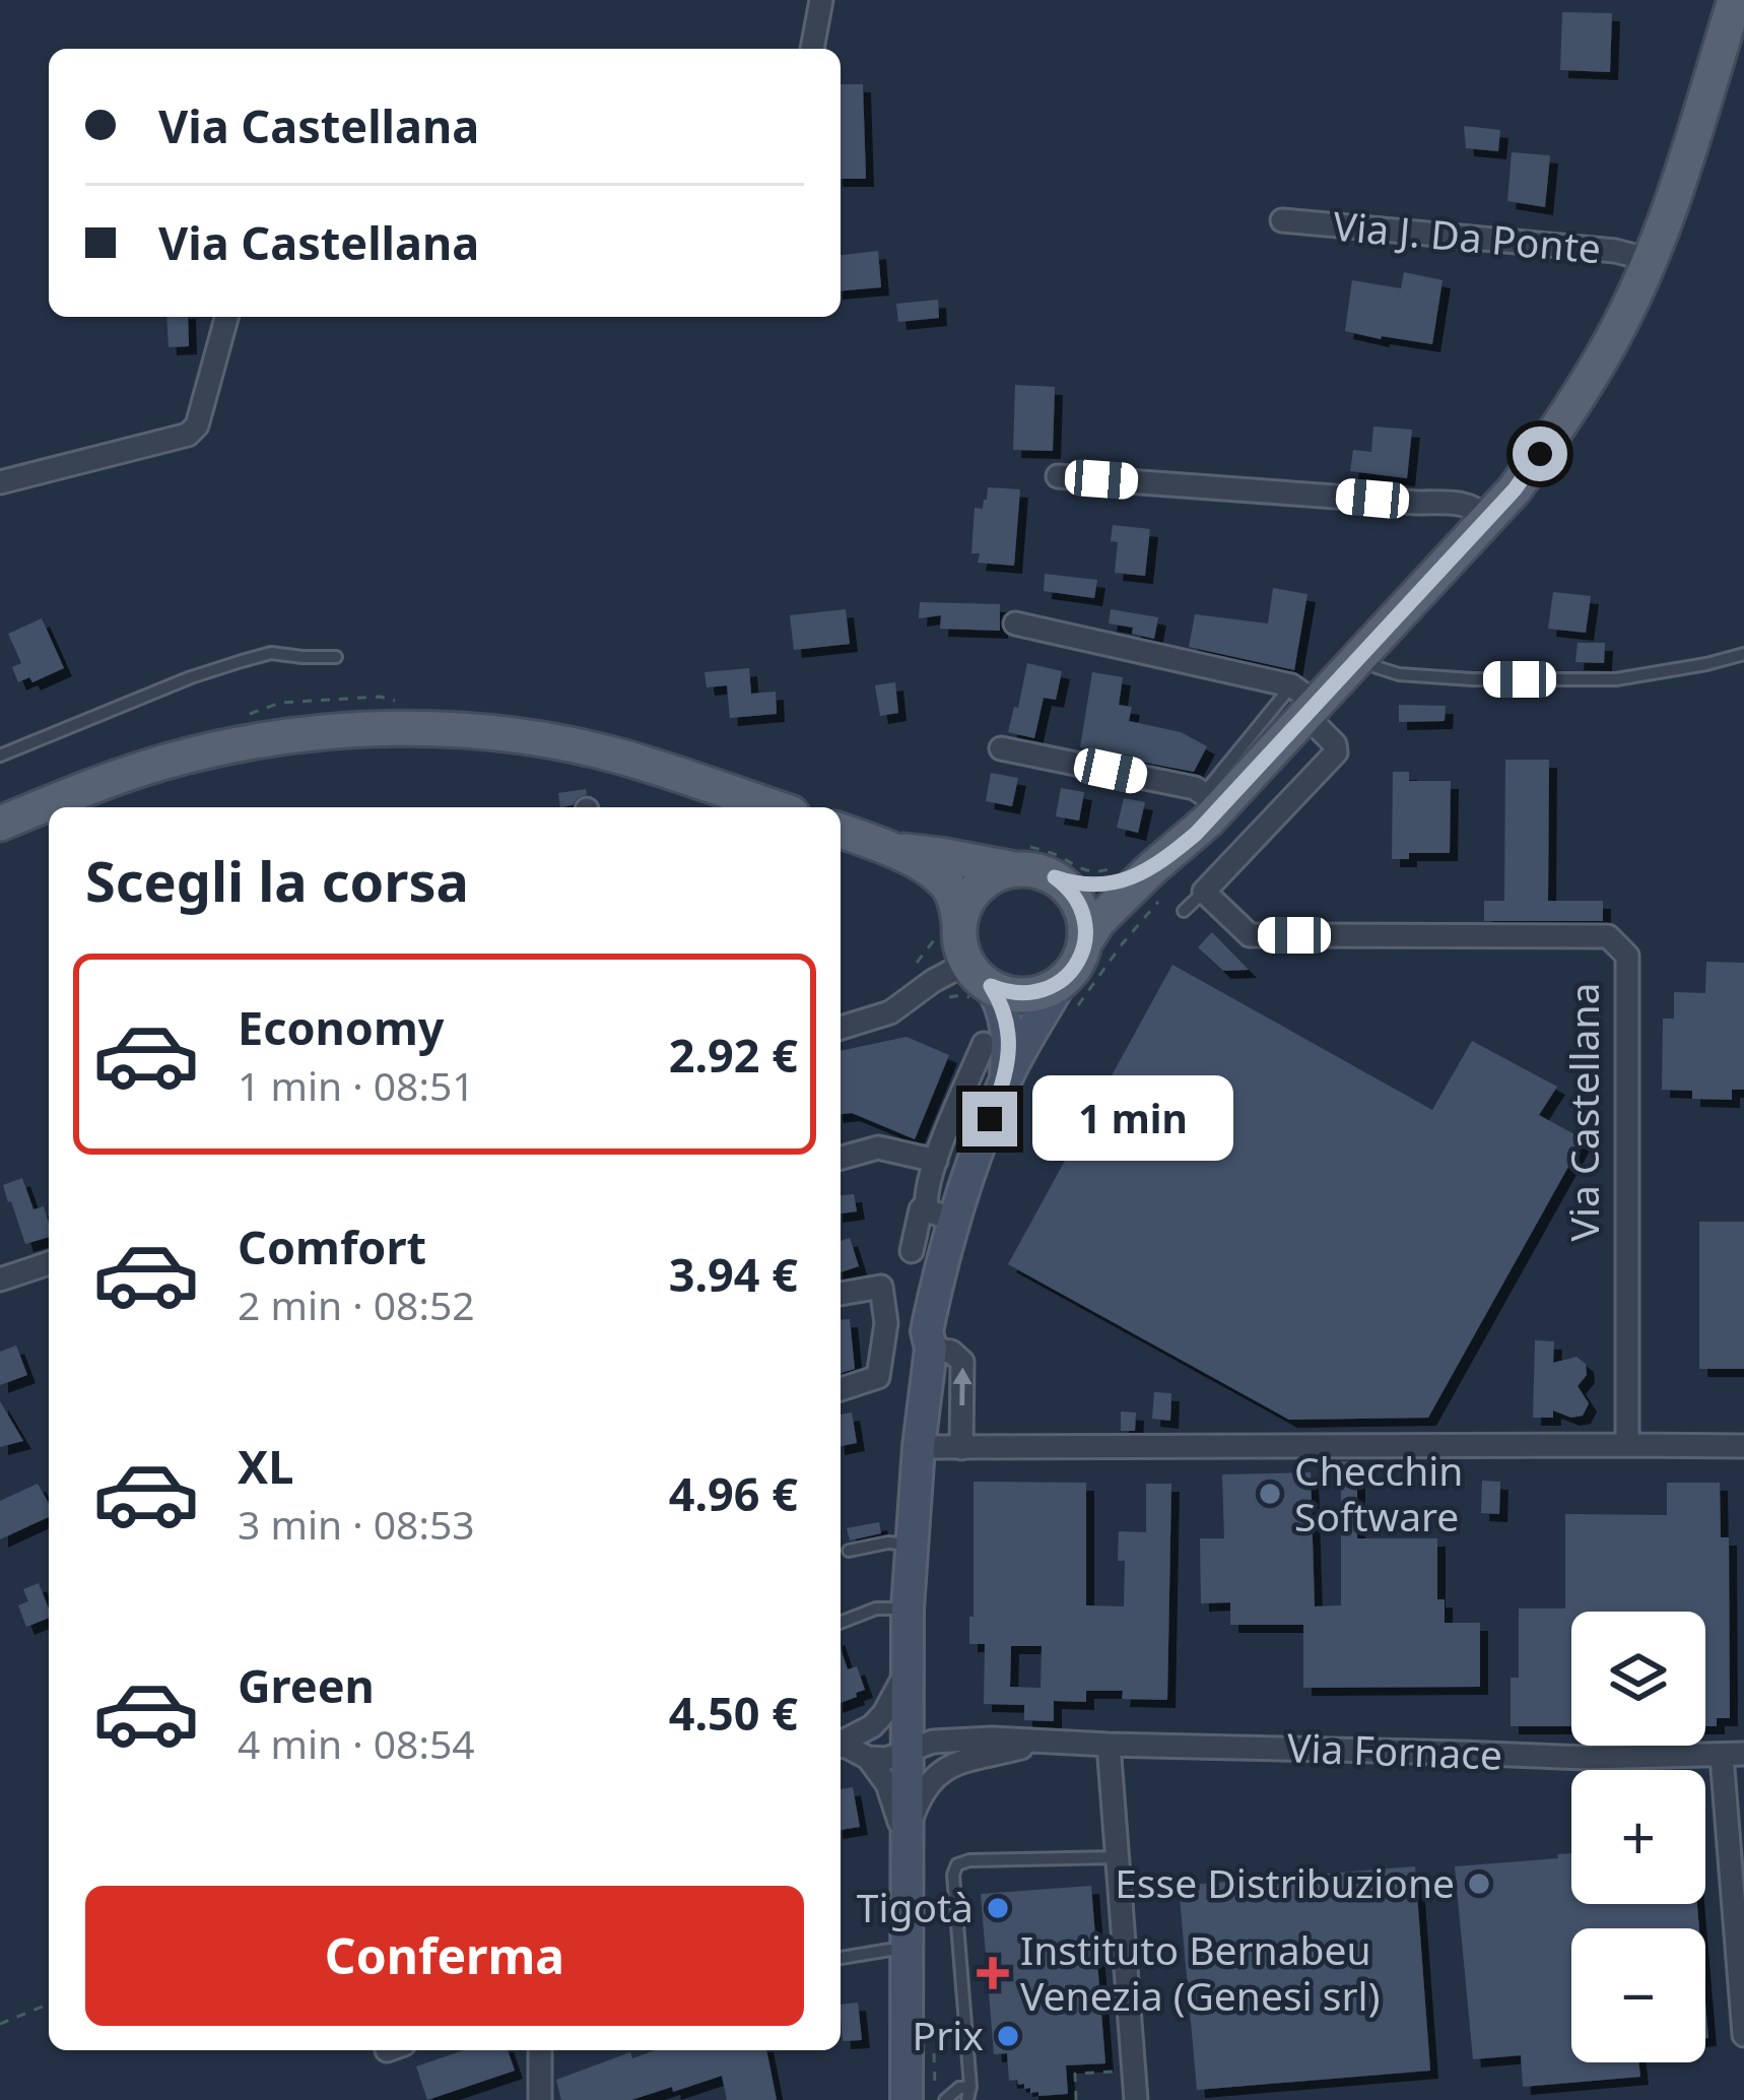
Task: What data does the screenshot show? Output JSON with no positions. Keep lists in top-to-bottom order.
{
  "streets": {
    "street": ["Via J. Da Ponte", "Via Castellana", "Via Fornace"]
  },
  "places": {
    "other": [
      "Checchin Software",
      "Esse Distribuzione",
      "Tigotà",
      "Prix"
    ],
    "health": ["Instituto Bernabeu Venezia (Genesi srl)"]
  },
  "page": {
    "banner": ["Via Castellana", "Via Castellana"],
    "heading": "Scegli la corsa",
    "list": [
      {
        "name": "Economy",
        "note": "1 min · 08:51",
        "value": "2.92 €"
      },
      {
        "name": "Comfort",
        "note": "2 min · 08:52",
        "value": "3.94 €"
      },
      {
        "name": "XL",
        "note": "3 min · 08:53",
        "value": "4.96 €"
      },
      {
        "name": "Green",
        "note": "4 min · 08:54",
        "value": "4.50 €"
      }
    ],
    "bubble": "1 min",
    "map_buttons": ["+", "−"],
    "buttons": "Conferma"
  }
}
